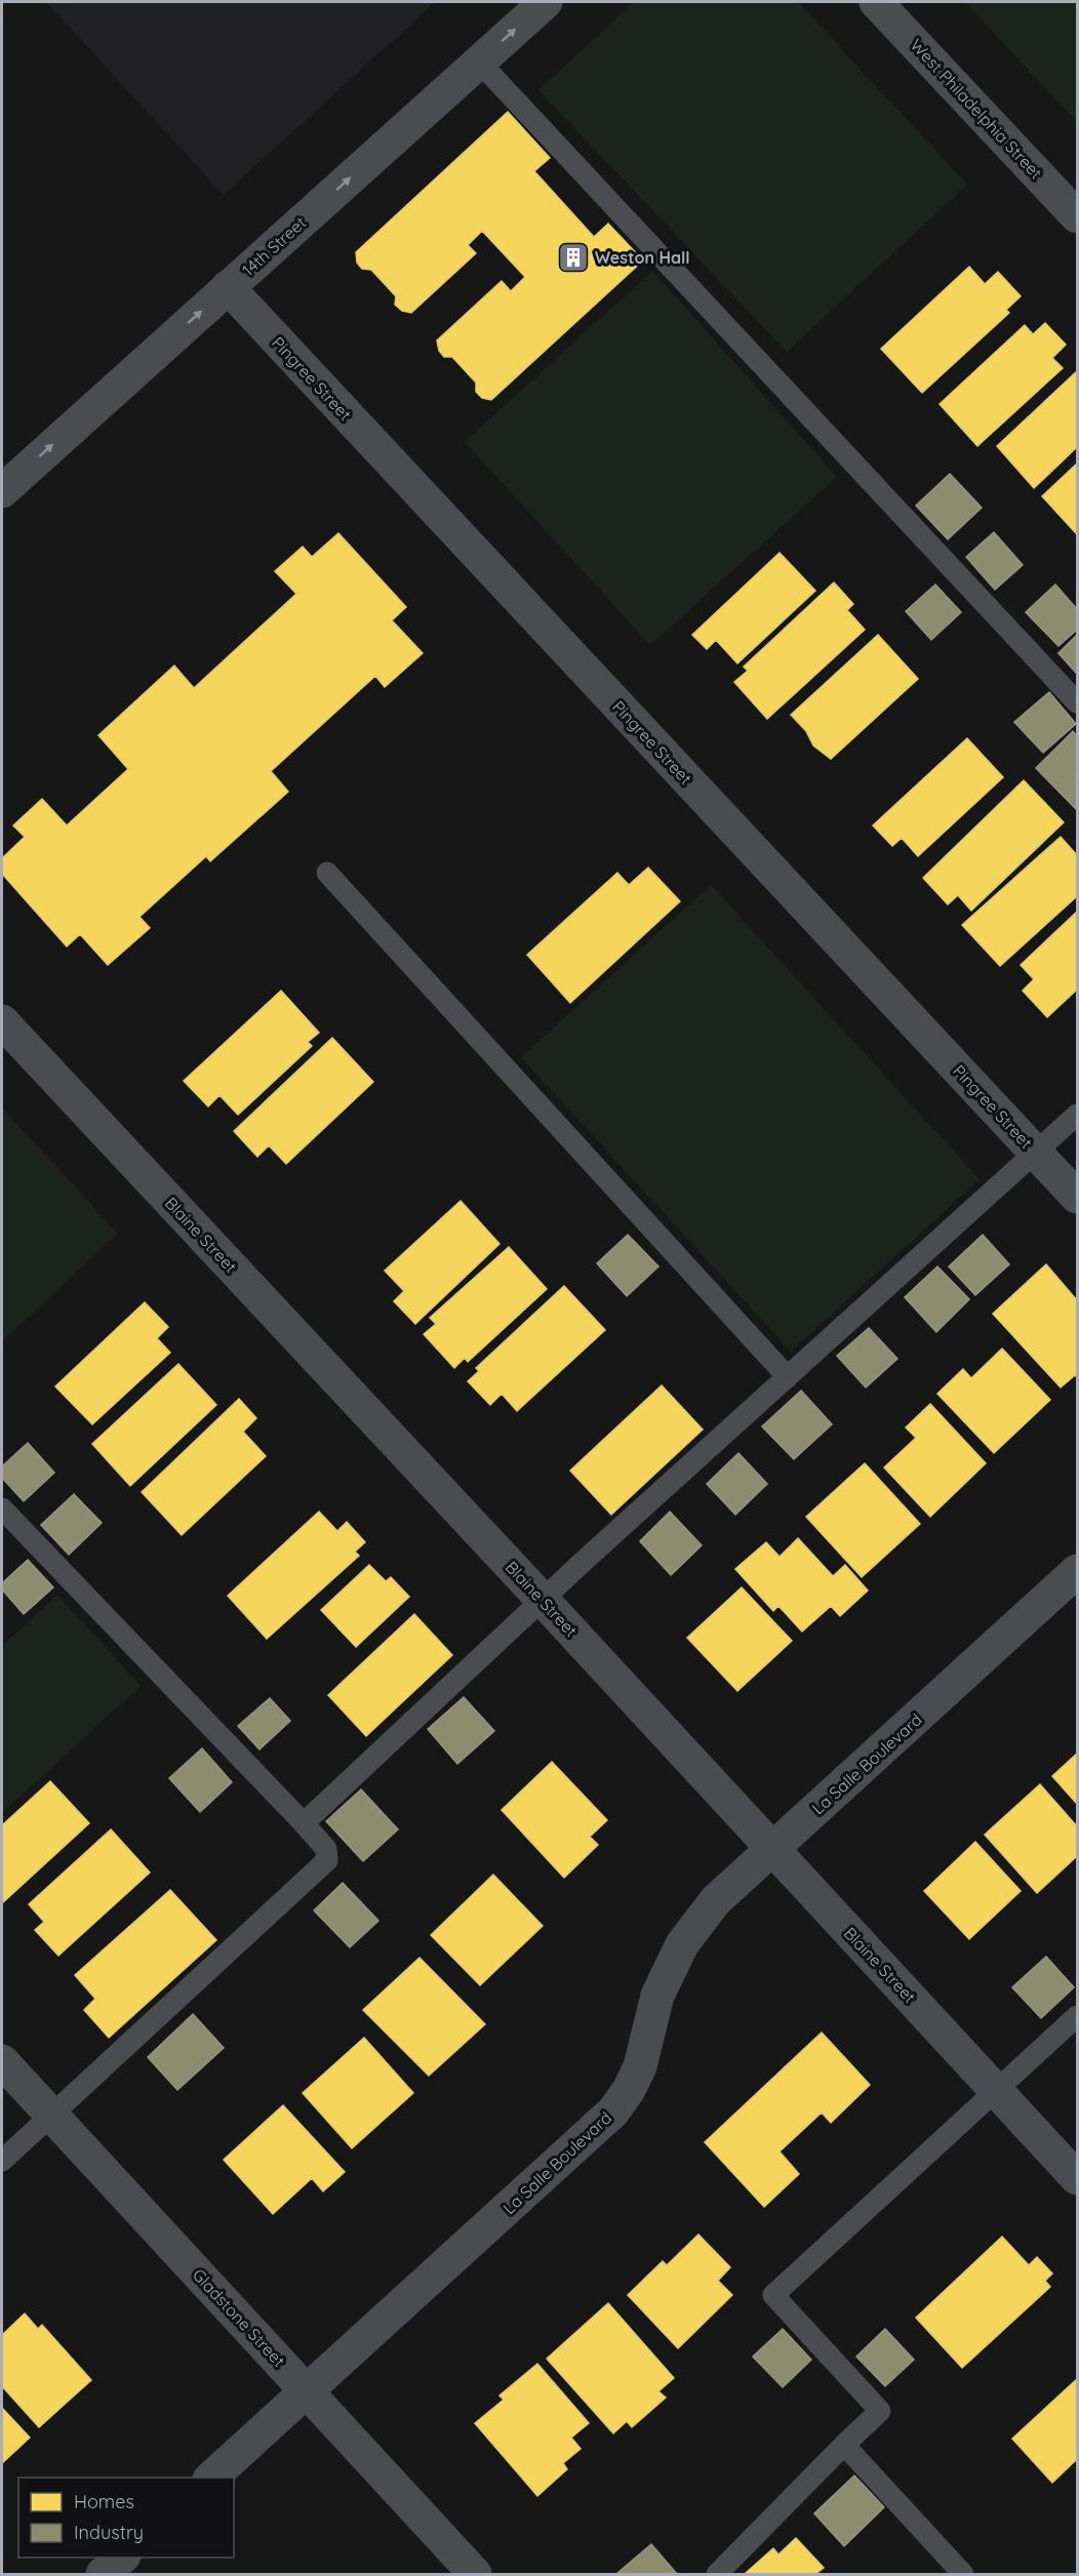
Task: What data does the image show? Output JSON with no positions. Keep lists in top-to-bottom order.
{
  "streets": {
    "street": [
      "West Philadelphia Street",
      "14th Street",
      "Pingree Street",
      "Blaine Street",
      "La Salle Boulevard",
      "Gladstone Street"
    ]
  },
  "crossings": [
    ["14th Street", "Pingree Street"],
    ["Blaine Street", "La Salle Boulevard"],
    ["La Salle Boulevard", "Gladstone Street"]
  ],
  "one_way": ["14th Street"],
  "places": {
    "building": ["Weston Hall"]
  },
  "legend": ["Homes", "Industry"]
}
